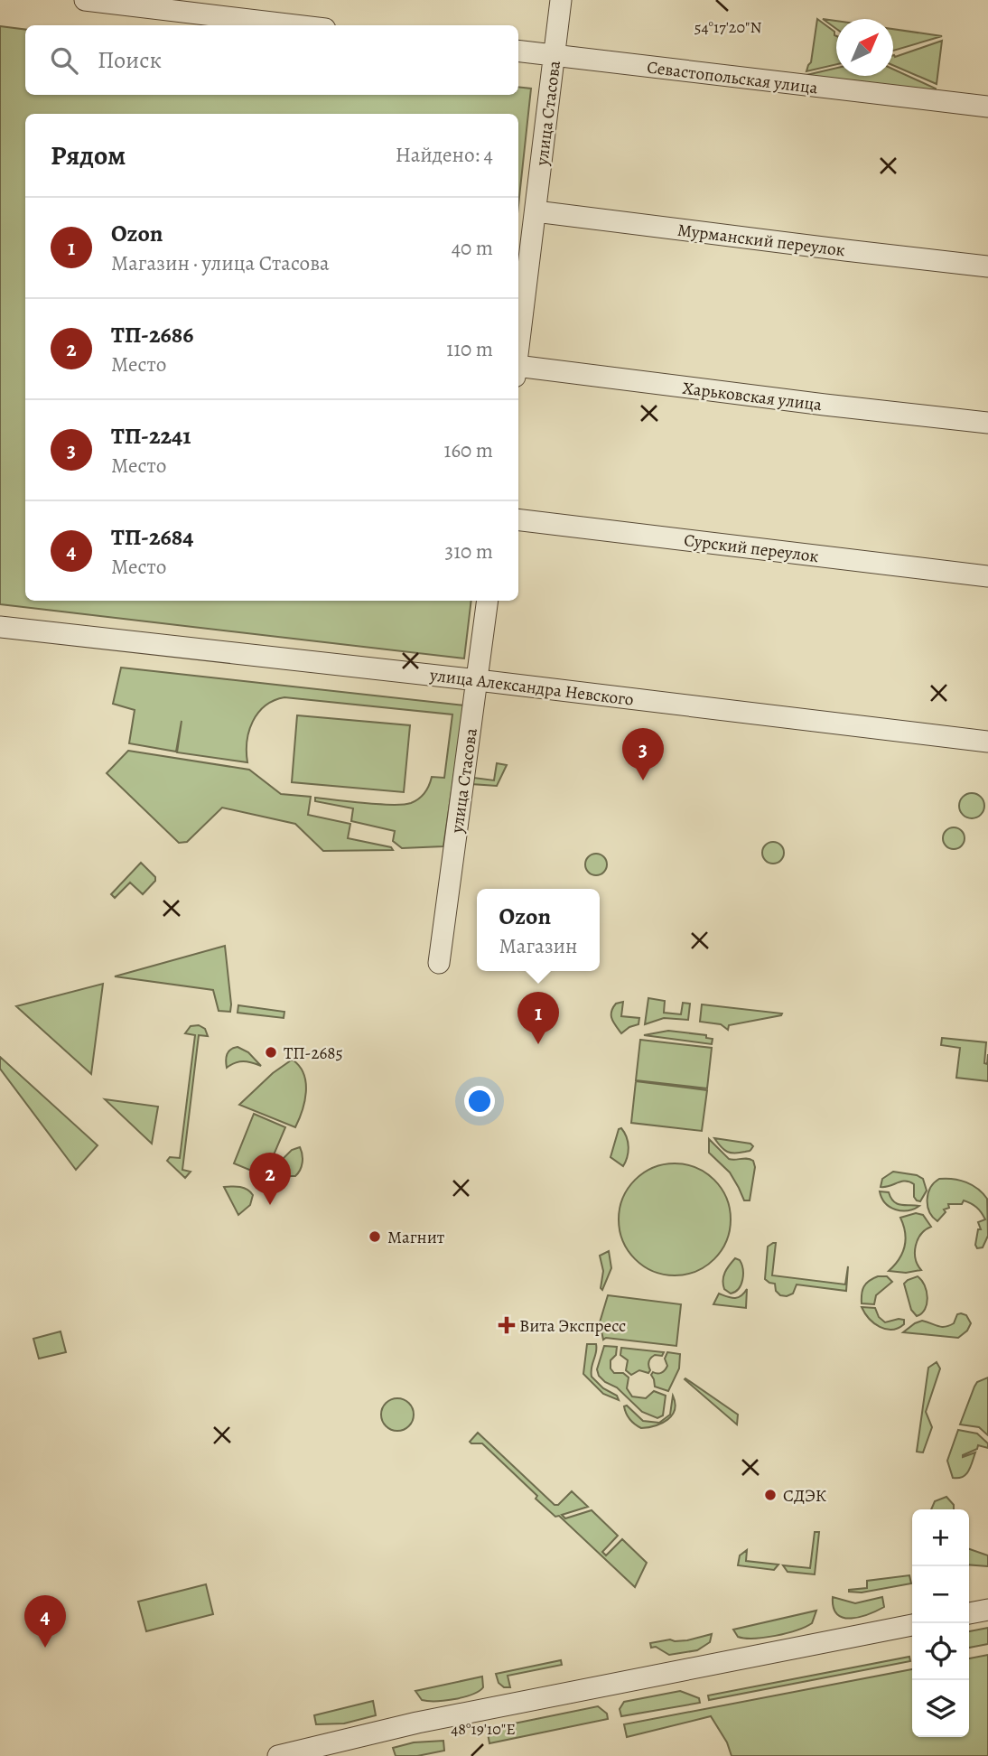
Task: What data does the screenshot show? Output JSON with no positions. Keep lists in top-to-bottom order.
{
  "streets": {
    "street": [
      "Севастопольская улица",
      "улица Стасова",
      "Мурманский переулок",
      "Харьковская улица",
      "Сурский переулок",
      "улица Александра Невского"
    ]
  },
  "crossings": [
    ["Севастопольская улица", "улица Стасова"],
    ["улица Стасова", "Мурманский переулок"],
    ["улица Стасова", "улица Александра Невского"]
  ],
  "places": {
    "other": ["ТП-2685", "Магнит", "СДЭК"],
    "health": ["Вита Экспресс"]
  },
  "north": "top right",
  "page": {
    "search": "Поиск",
    "heading": ["Рядом", "Найдено: 4"],
    "list": [
      {
        "mark": "1",
        "name": "Ozon",
        "note": "Магазин · улица Стасова",
        "value": "40 m"
      },
      {
        "mark": "2",
        "name": "ТП-2686",
        "note": "Место",
        "value": "110 m"
      },
      {
        "mark": "3",
        "name": "ТП-2241",
        "note": "Место",
        "value": "160 m"
      },
      {
        "mark": "4",
        "name": "ТП-2684",
        "note": "Место",
        "value": "310 m"
      }
    ],
    "pins": [
      "3",
      "1",
      "2",
      "4"
    ],
    "popup": ["Ozon", "Магазин"],
    "map_buttons": ["+", "−"]
  },
  "coordinates": ["54°17'20\"N", "48°19'10\"E"]
}
